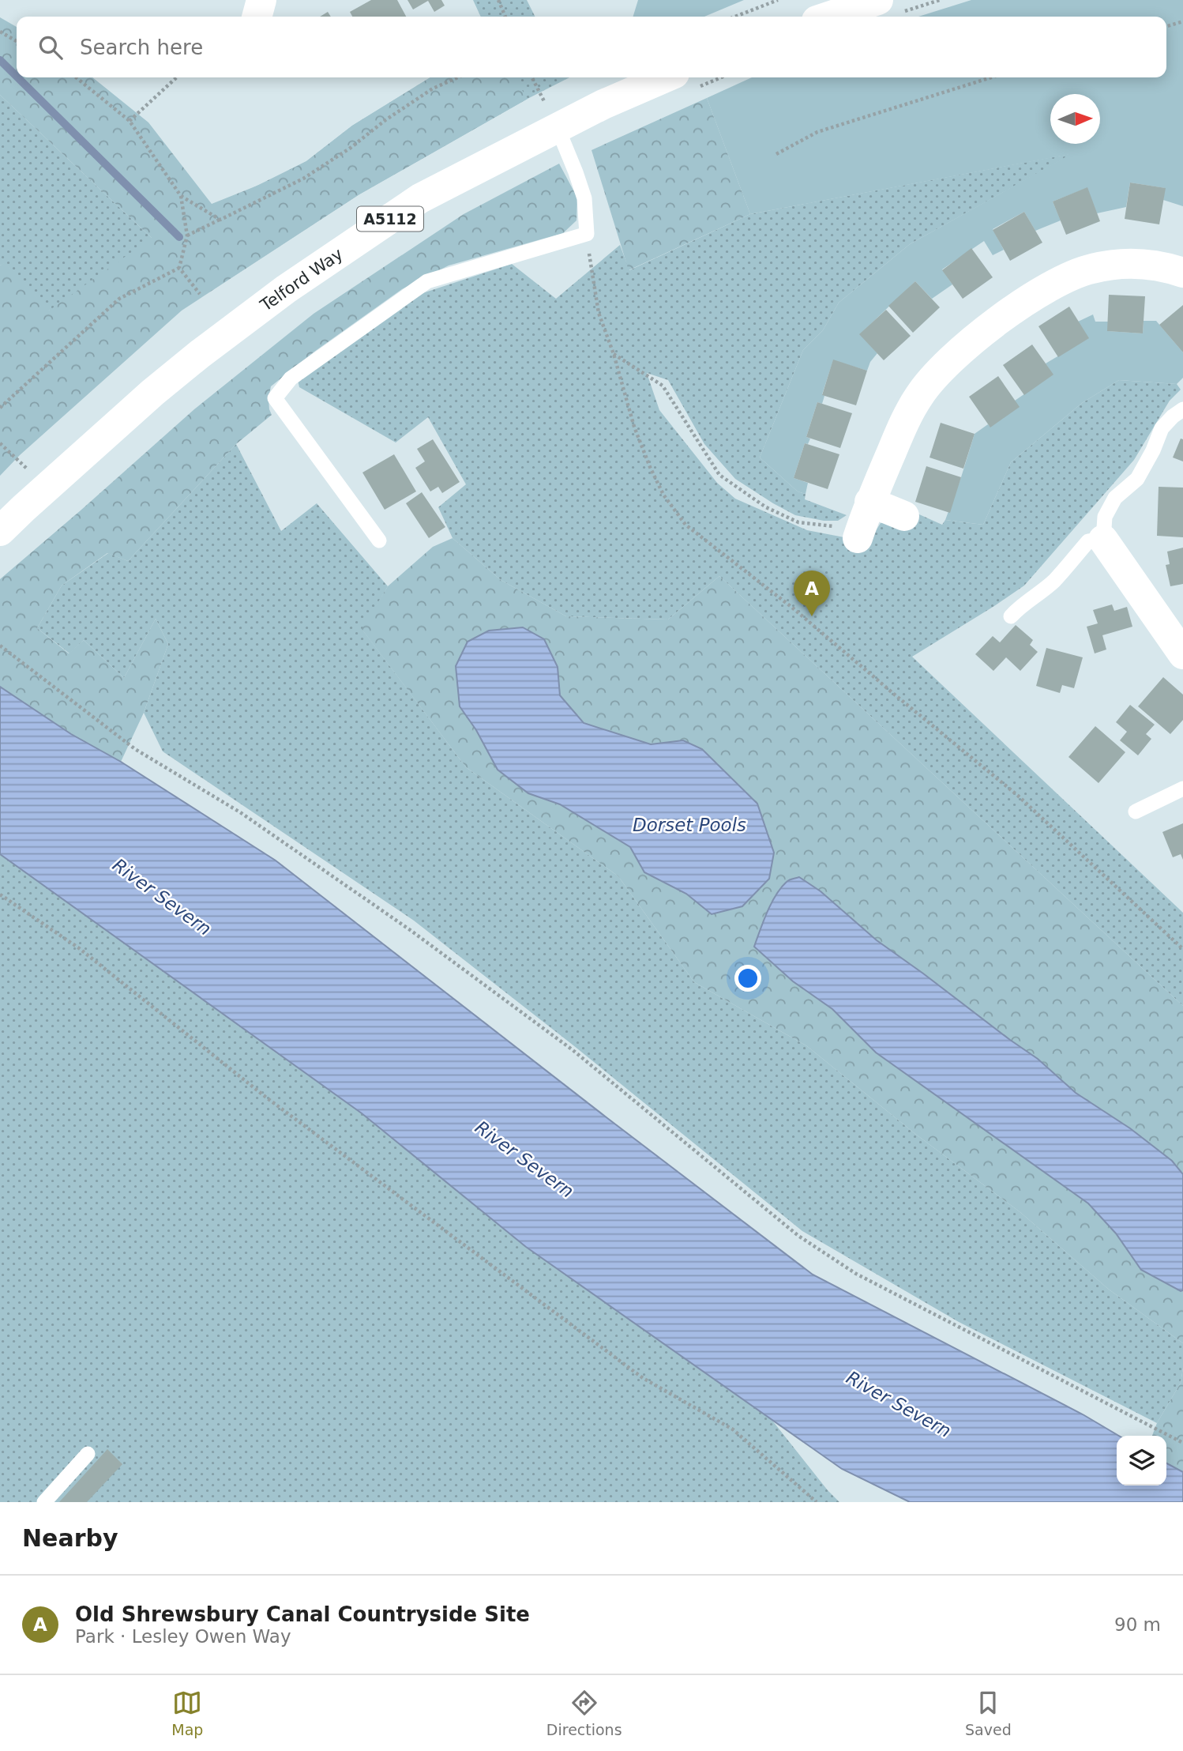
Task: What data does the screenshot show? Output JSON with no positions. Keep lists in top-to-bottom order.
{
  "streets": {
    "main road": ["A5112", "Telford Way"]
  },
  "water": ["Dorset Pools", "River Severn"],
  "north": "right",
  "page": {
    "search": "Search here",
    "pins": "A",
    "heading": "Nearby",
    "list": [
      {
        "mark": "A",
        "name": "Old Shrewsbury Canal Countryside Site",
        "note": "Park · Lesley Owen Way",
        "value": "90 m"
      }
    ],
    "nav": ["Map", "Directions", "Saved"]
  }
}
